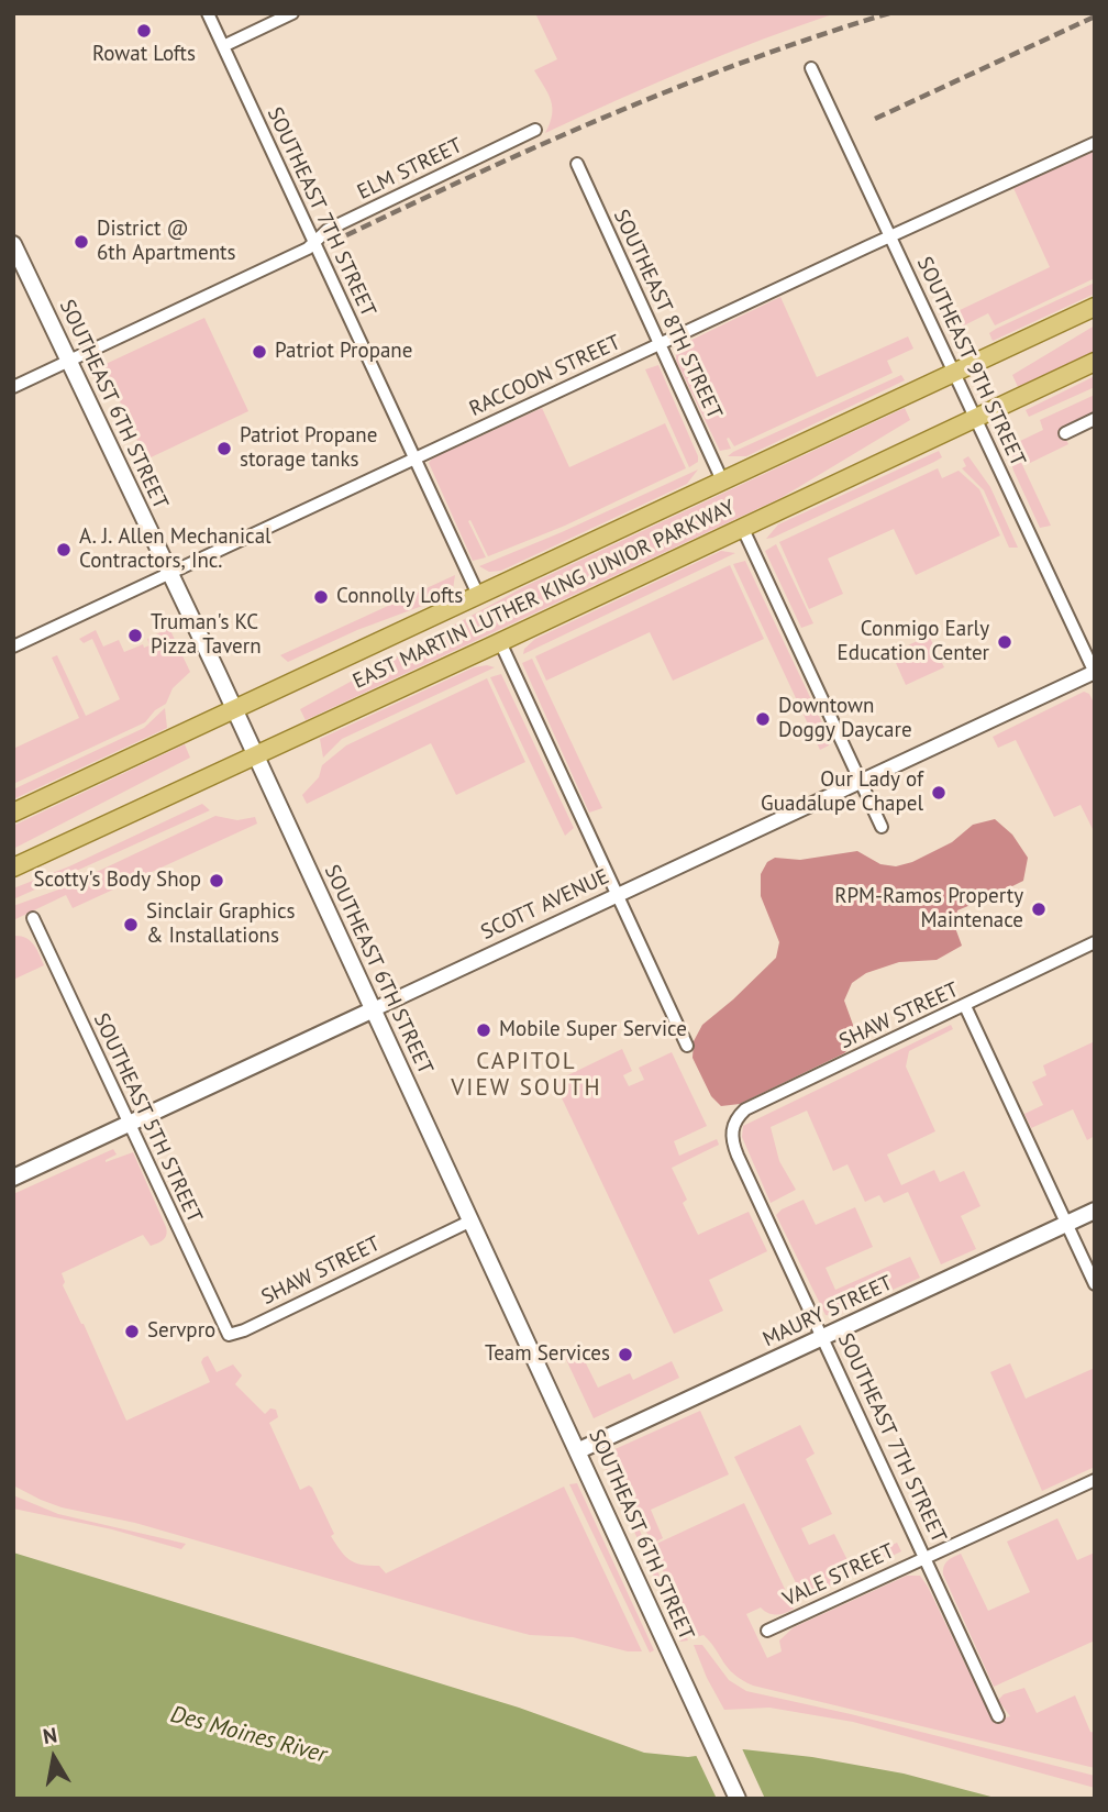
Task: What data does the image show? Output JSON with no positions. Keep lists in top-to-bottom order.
{
  "streets": {
    "main road": [
      "SOUTHEAST 6TH STREET",
      "EAST MARTIN LUTHER KING JUNIOR PARKWAY",
      "SCOTT AVENUE",
      "MAURY STREET"
    ],
    "street": [
      "ELM STREET",
      "SOUTHEAST 7TH STREET",
      "SOUTHEAST 8TH STREET",
      "SOUTHEAST 9TH STREET",
      "RACCOON STREET",
      "SHAW STREET",
      "SOUTHEAST 5TH STREET",
      "VALE STREET"
    ]
  },
  "crossings": [
    ["ELM STREET", "SOUTHEAST 7TH STREET"],
    ["ELM STREET", "SOUTHEAST 6TH STREET"],
    ["SOUTHEAST 7TH STREET", "RACCOON STREET"],
    ["SOUTHEAST 7TH STREET", "EAST MARTIN LUTHER KING JUNIOR PARKWAY"],
    ["SOUTHEAST 7TH STREET", "SHAW STREET"],
    ["SOUTHEAST 7TH STREET", "MAURY STREET"],
    ["SOUTHEAST 7TH STREET", "VALE STREET"],
    ["SOUTHEAST 8TH STREET", "RACCOON STREET"],
    ["SOUTHEAST 8TH STREET", "EAST MARTIN LUTHER KING JUNIOR PARKWAY"],
    ["SOUTHEAST 9TH STREET", "RACCOON STREET"],
    ["SOUTHEAST 9TH STREET", "EAST MARTIN LUTHER KING JUNIOR PARKWAY"],
    ["SOUTHEAST 9TH STREET", "SCOTT AVENUE"],
    ["RACCOON STREET", "SOUTHEAST 6TH STREET"],
    ["SOUTHEAST 6TH STREET", "EAST MARTIN LUTHER KING JUNIOR PARKWAY"],
    ["SOUTHEAST 6TH STREET", "SCOTT AVENUE"],
    ["SOUTHEAST 6TH STREET", "SHAW STREET"],
    ["SOUTHEAST 6TH STREET", "MAURY STREET"],
    ["SCOTT AVENUE", "SOUTHEAST 5TH STREET"],
    ["SHAW STREET", "SOUTHEAST 5TH STREET"]
  ],
  "districts": ["CAPITOL VIEW SOUTH"],
  "water": ["Des Moines River"],
  "places": [
    "Rowat Lofts",
    "District @ 6th Apartments",
    "Patriot Propane",
    "Patriot Propane storage tanks",
    "A. J. Allen Mechanical Contractors, Inc.",
    "Connolly Lofts",
    "Truman's KC Pizza Tavern",
    "Conmigo Early Education Center",
    "Downtown Doggy Daycare",
    "Our Lady of Guadalupe Chapel",
    "Scotty's Body Shop",
    "RPM-Ramos Property Maintenace",
    "Sinclair Graphics & Installations",
    "Mobile Super Service",
    "Servpro",
    "Team Services"
  ],
  "north": "top"
}
